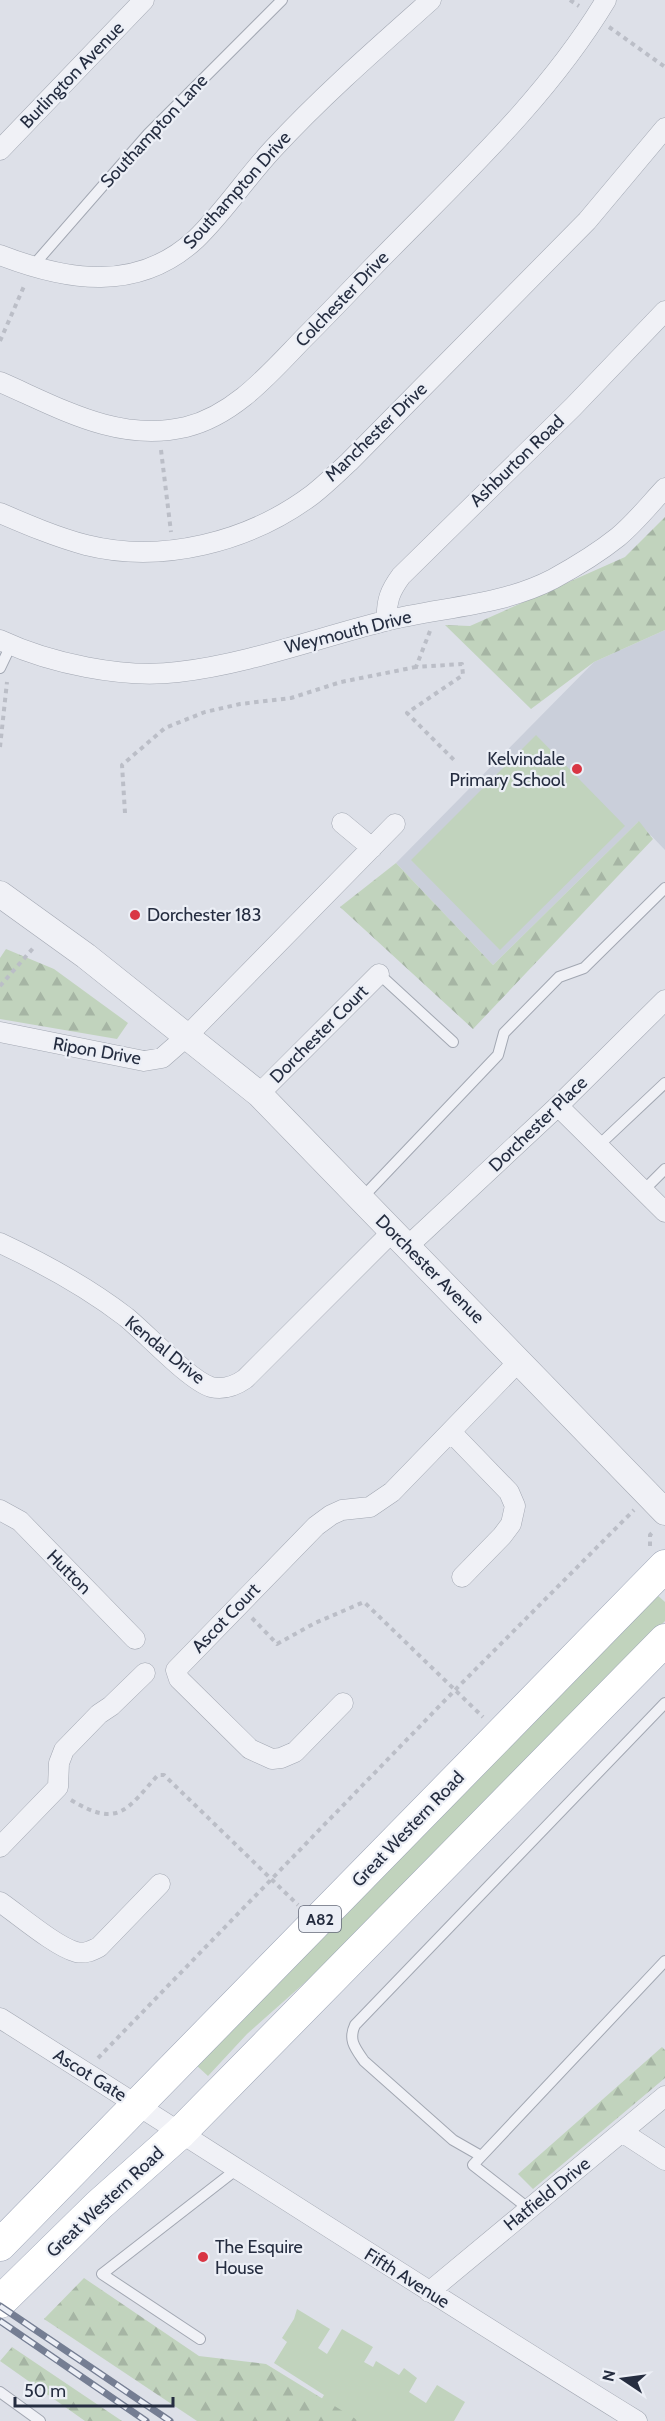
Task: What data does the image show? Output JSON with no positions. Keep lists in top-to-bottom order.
{
  "streets": {
    "main road": ["Great Western Road", "A82"],
    "street": [
      "Burlington Avenue",
      "Southampton Drive",
      "Colchester Drive",
      "Manchester Drive",
      "Ashburton Road",
      "Weymouth Drive",
      "Dorchester Court",
      "Ripon Drive",
      "Dorchester Place",
      "Dorchester Avenue",
      "Kendal Drive",
      "Hutton",
      "Ascot Court",
      "Ascot Gate",
      "Hatfield Drive",
      "Fifth Avenue"
    ],
    "lane": ["Southampton Lane"]
  },
  "crossings": [
    ["Southampton Lane", "Southampton Drive"],
    ["Ashburton Road", "Weymouth Drive"],
    ["Dorchester Court", "Dorchester Avenue"],
    ["Ripon Drive", "Dorchester Avenue"],
    ["Dorchester Place", "Dorchester Avenue"],
    ["Dorchester Place", "Kendal Drive"],
    ["Dorchester Avenue", "Kendal Drive"],
    ["Dorchester Avenue", "Ascot Court"],
    ["Great Western Road", "Ascot Gate"],
    ["Great Western Road", "Fifth Avenue"],
    ["Ascot Gate", "Fifth Avenue"],
    ["Hatfield Drive", "Fifth Avenue"]
  ],
  "places": ["Kelvindale Primary School", "Dorchester 183", "The Esquire House"],
  "scale_bar": "50 m",
  "north": "left"
}
